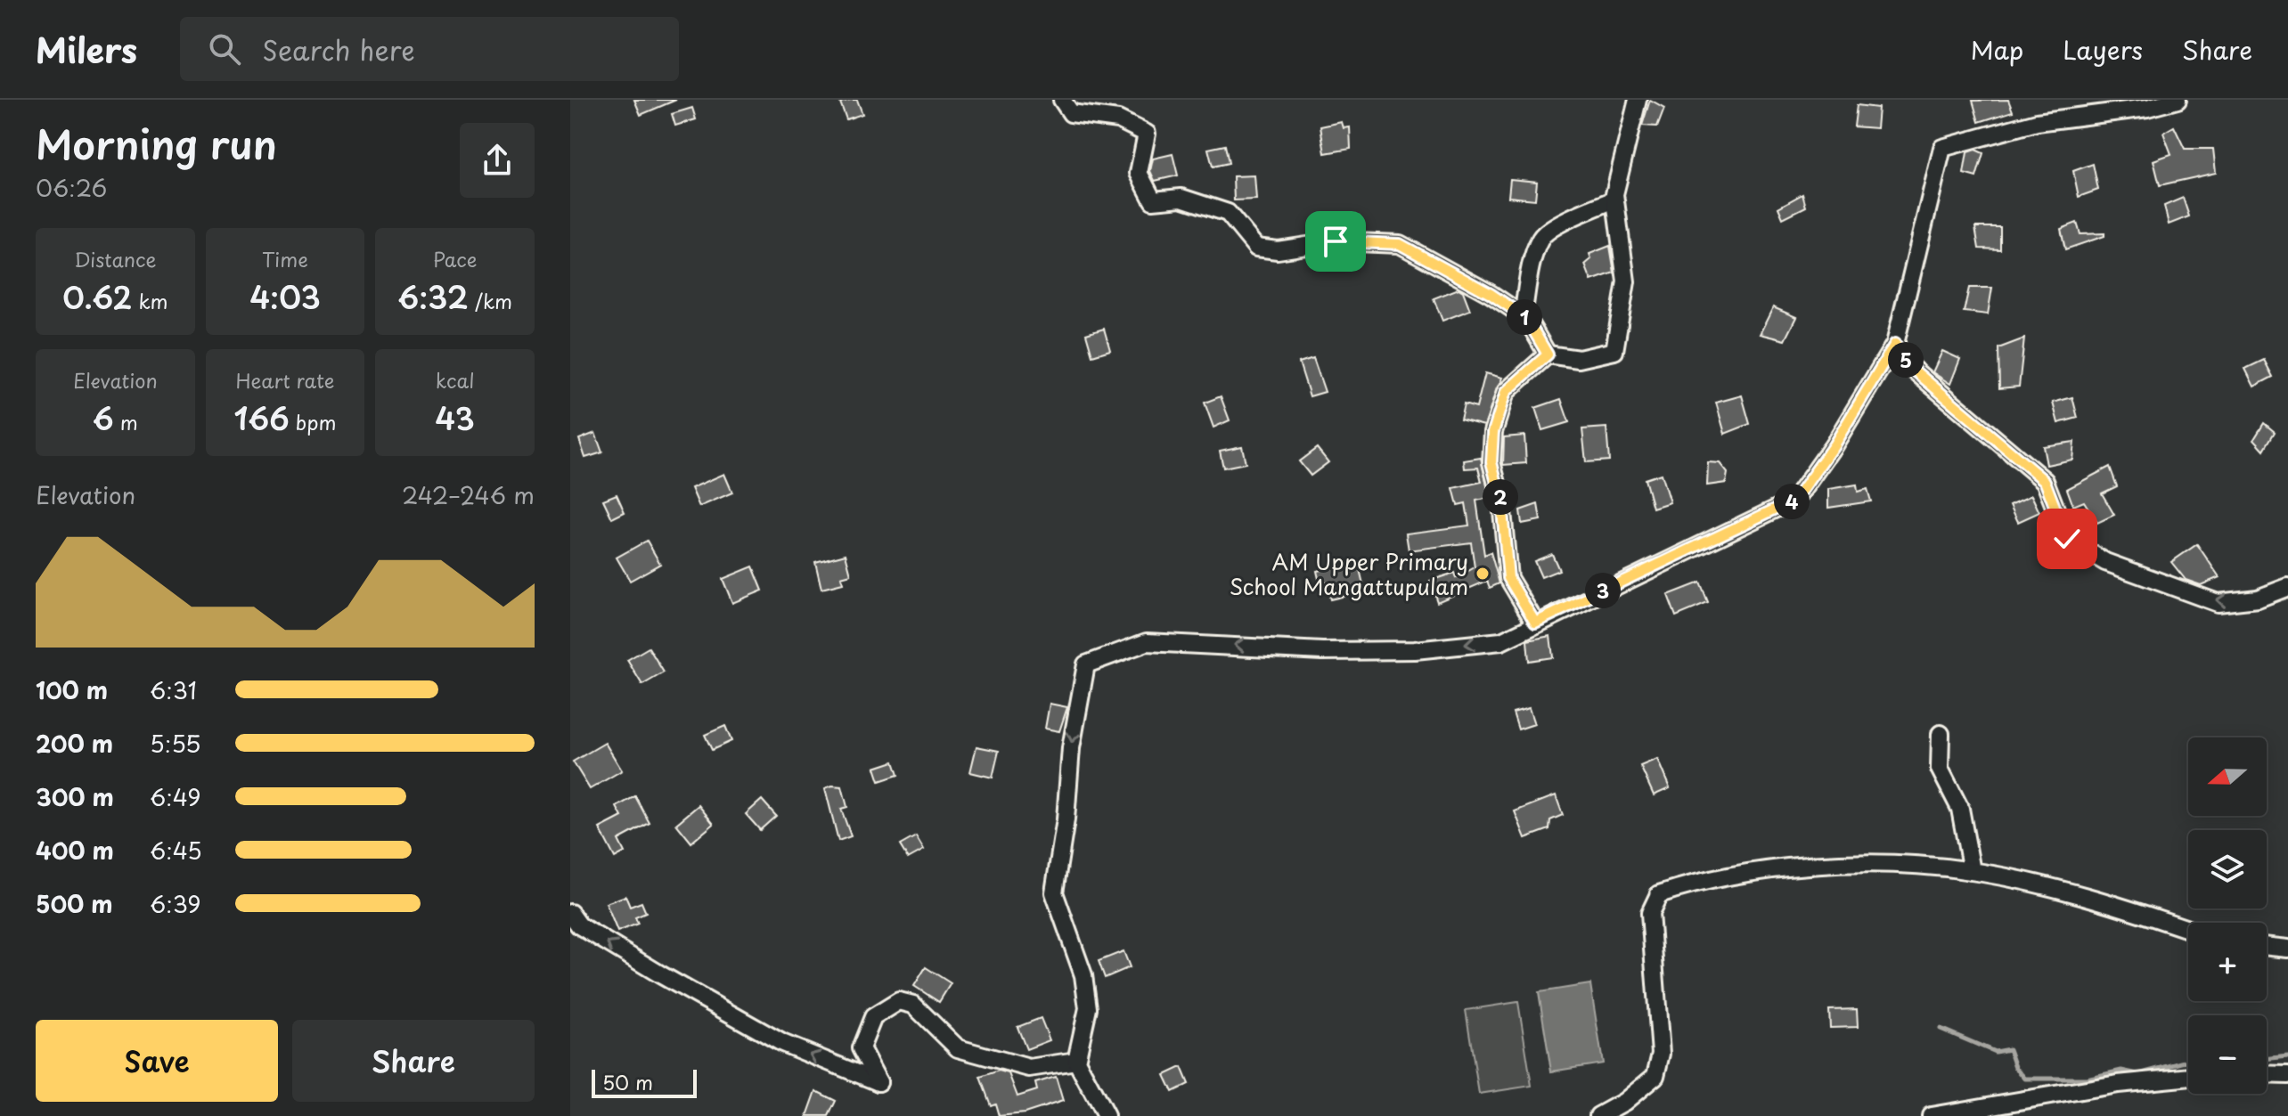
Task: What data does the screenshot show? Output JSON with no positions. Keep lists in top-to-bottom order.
{
  "places": ["AM Upper Primary School Mangattupulam"],
  "scale_bar": "50 m",
  "north": "left",
  "page": {
    "header": "Milers",
    "search": "Search here",
    "nav": ["Map", "Layers", "Share"],
    "heading": ["Morning run", "06:26"],
    "stats": [
      ["Distance", "0.62 km"],
      ["Time", "4:03"],
      ["Pace", "6:32 /km"],
      ["Elevation", "6 m"],
      ["Heart rate", "166 bpm"],
      ["kcal", "43"]
    ],
    "pins": [
      "1",
      "5",
      "2",
      "4",
      "3"
    ],
    "chart": ["Elevation", "242–246 m"],
    "list": [
      {
        "name": "100 m",
        "note": "6:31"
      },
      {
        "name": "200 m",
        "note": "5:55"
      },
      {
        "name": "300 m",
        "note": "6:49"
      },
      {
        "name": "400 m",
        "note": "6:45"
      },
      {
        "name": "500 m",
        "note": "6:39"
      }
    ],
    "map_buttons": ["+", "−"],
    "buttons": ["Save", "Share"],
    "scale": "50 m"
  }
}
